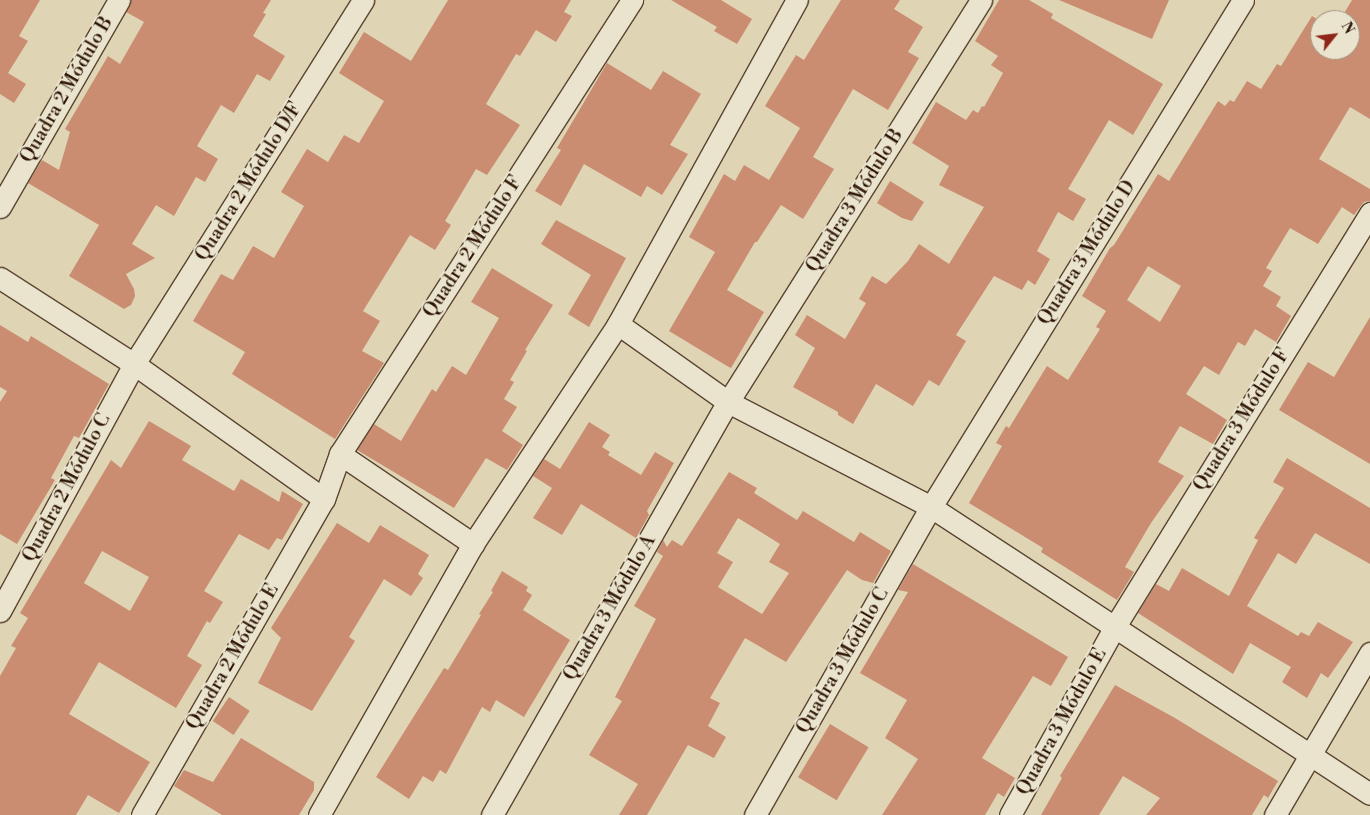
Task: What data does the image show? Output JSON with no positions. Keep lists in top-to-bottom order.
{
  "streets": {
    "street": [
      "Quadra 2 Módulo B",
      "Quadra 2 Módulo D/F",
      "Quadra 3 Módulo B",
      "Quadra 2 Módulo F",
      "Quadra 3 Módulo D",
      "Quadra 3 Módulo F",
      "Quadra 2 Módulo C",
      "Quadra 3 Módulo A",
      "Quadra 2 Módulo E",
      "Quadra 3 Módulo C",
      "Quadra 3 Módulo E"
    ]
  },
  "crossings": [
    ["Quadra 2 Módulo D/F", "Quadra 2 Módulo C"],
    ["Quadra 3 Módulo B", "Quadra 3 Módulo A"],
    ["Quadra 2 Módulo F", "Quadra 2 Módulo E"],
    ["Quadra 3 Módulo D", "Quadra 3 Módulo C"],
    ["Quadra 3 Módulo F", "Quadra 3 Módulo E"]
  ],
  "north": "top right"
}
